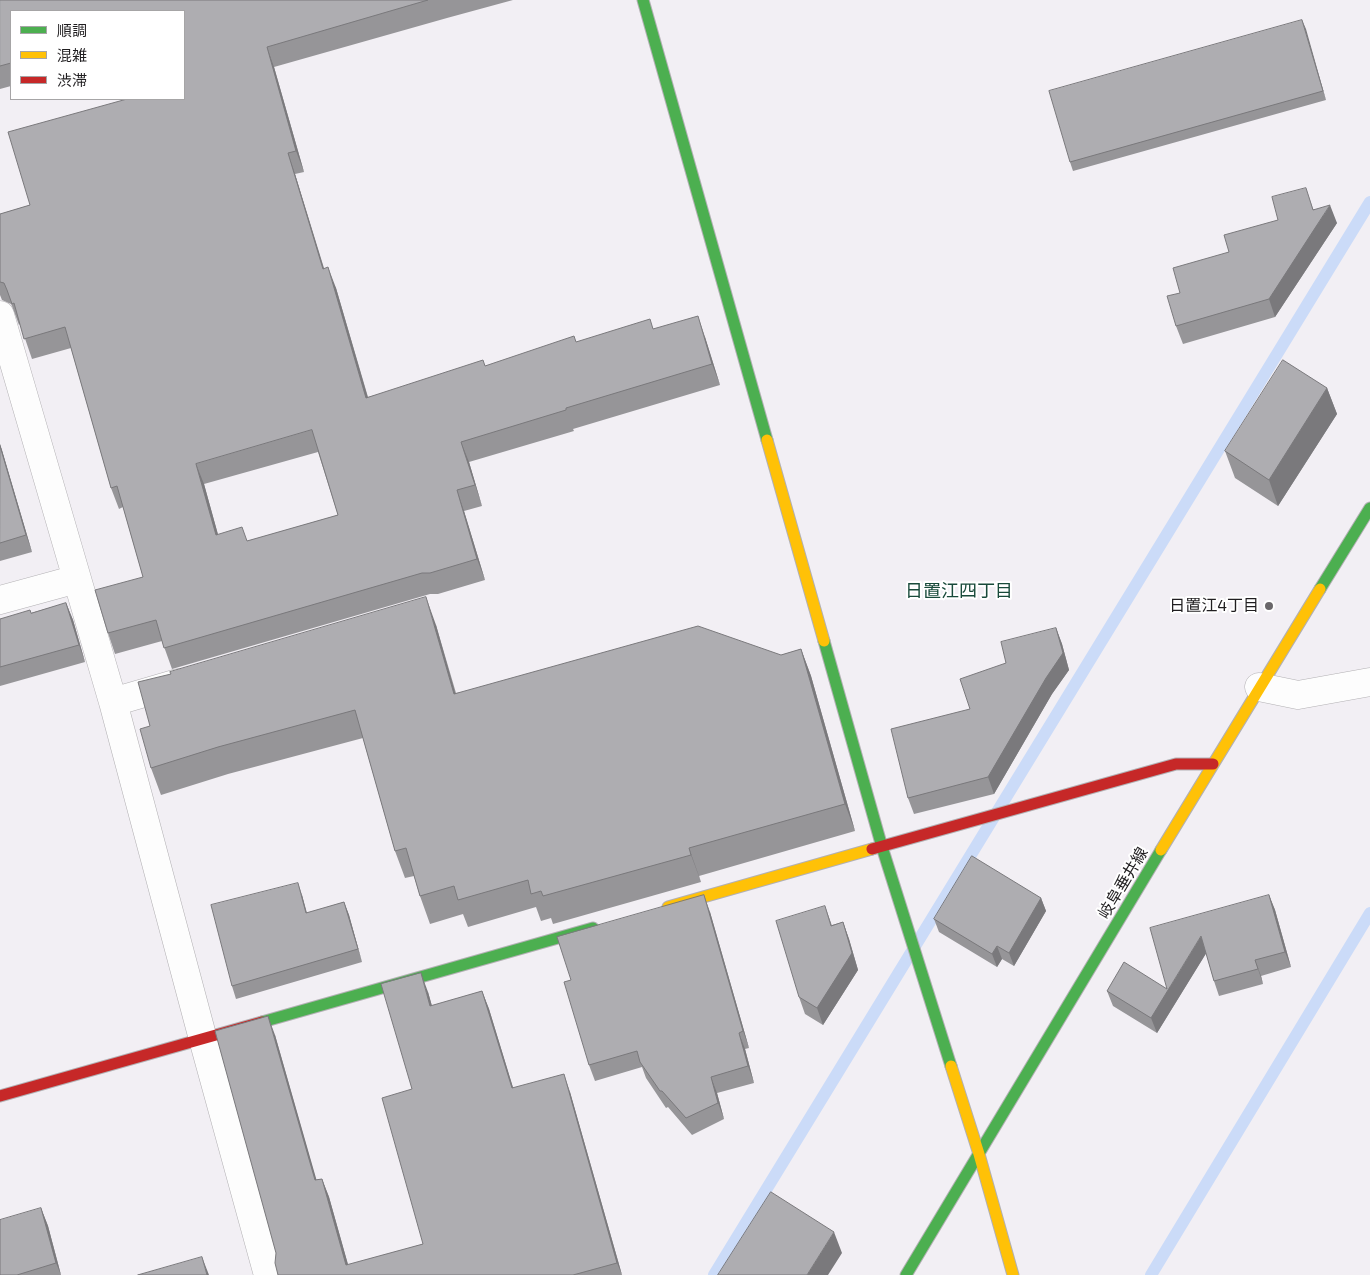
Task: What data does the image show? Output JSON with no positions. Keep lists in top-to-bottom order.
{
  "streets": {
    "street": ["岐阜垂井線"]
  },
  "districts": ["日置江四丁目"],
  "places": ["日置江4丁目"],
  "legend": ["順調", "混雑", "渋滞"]
}
